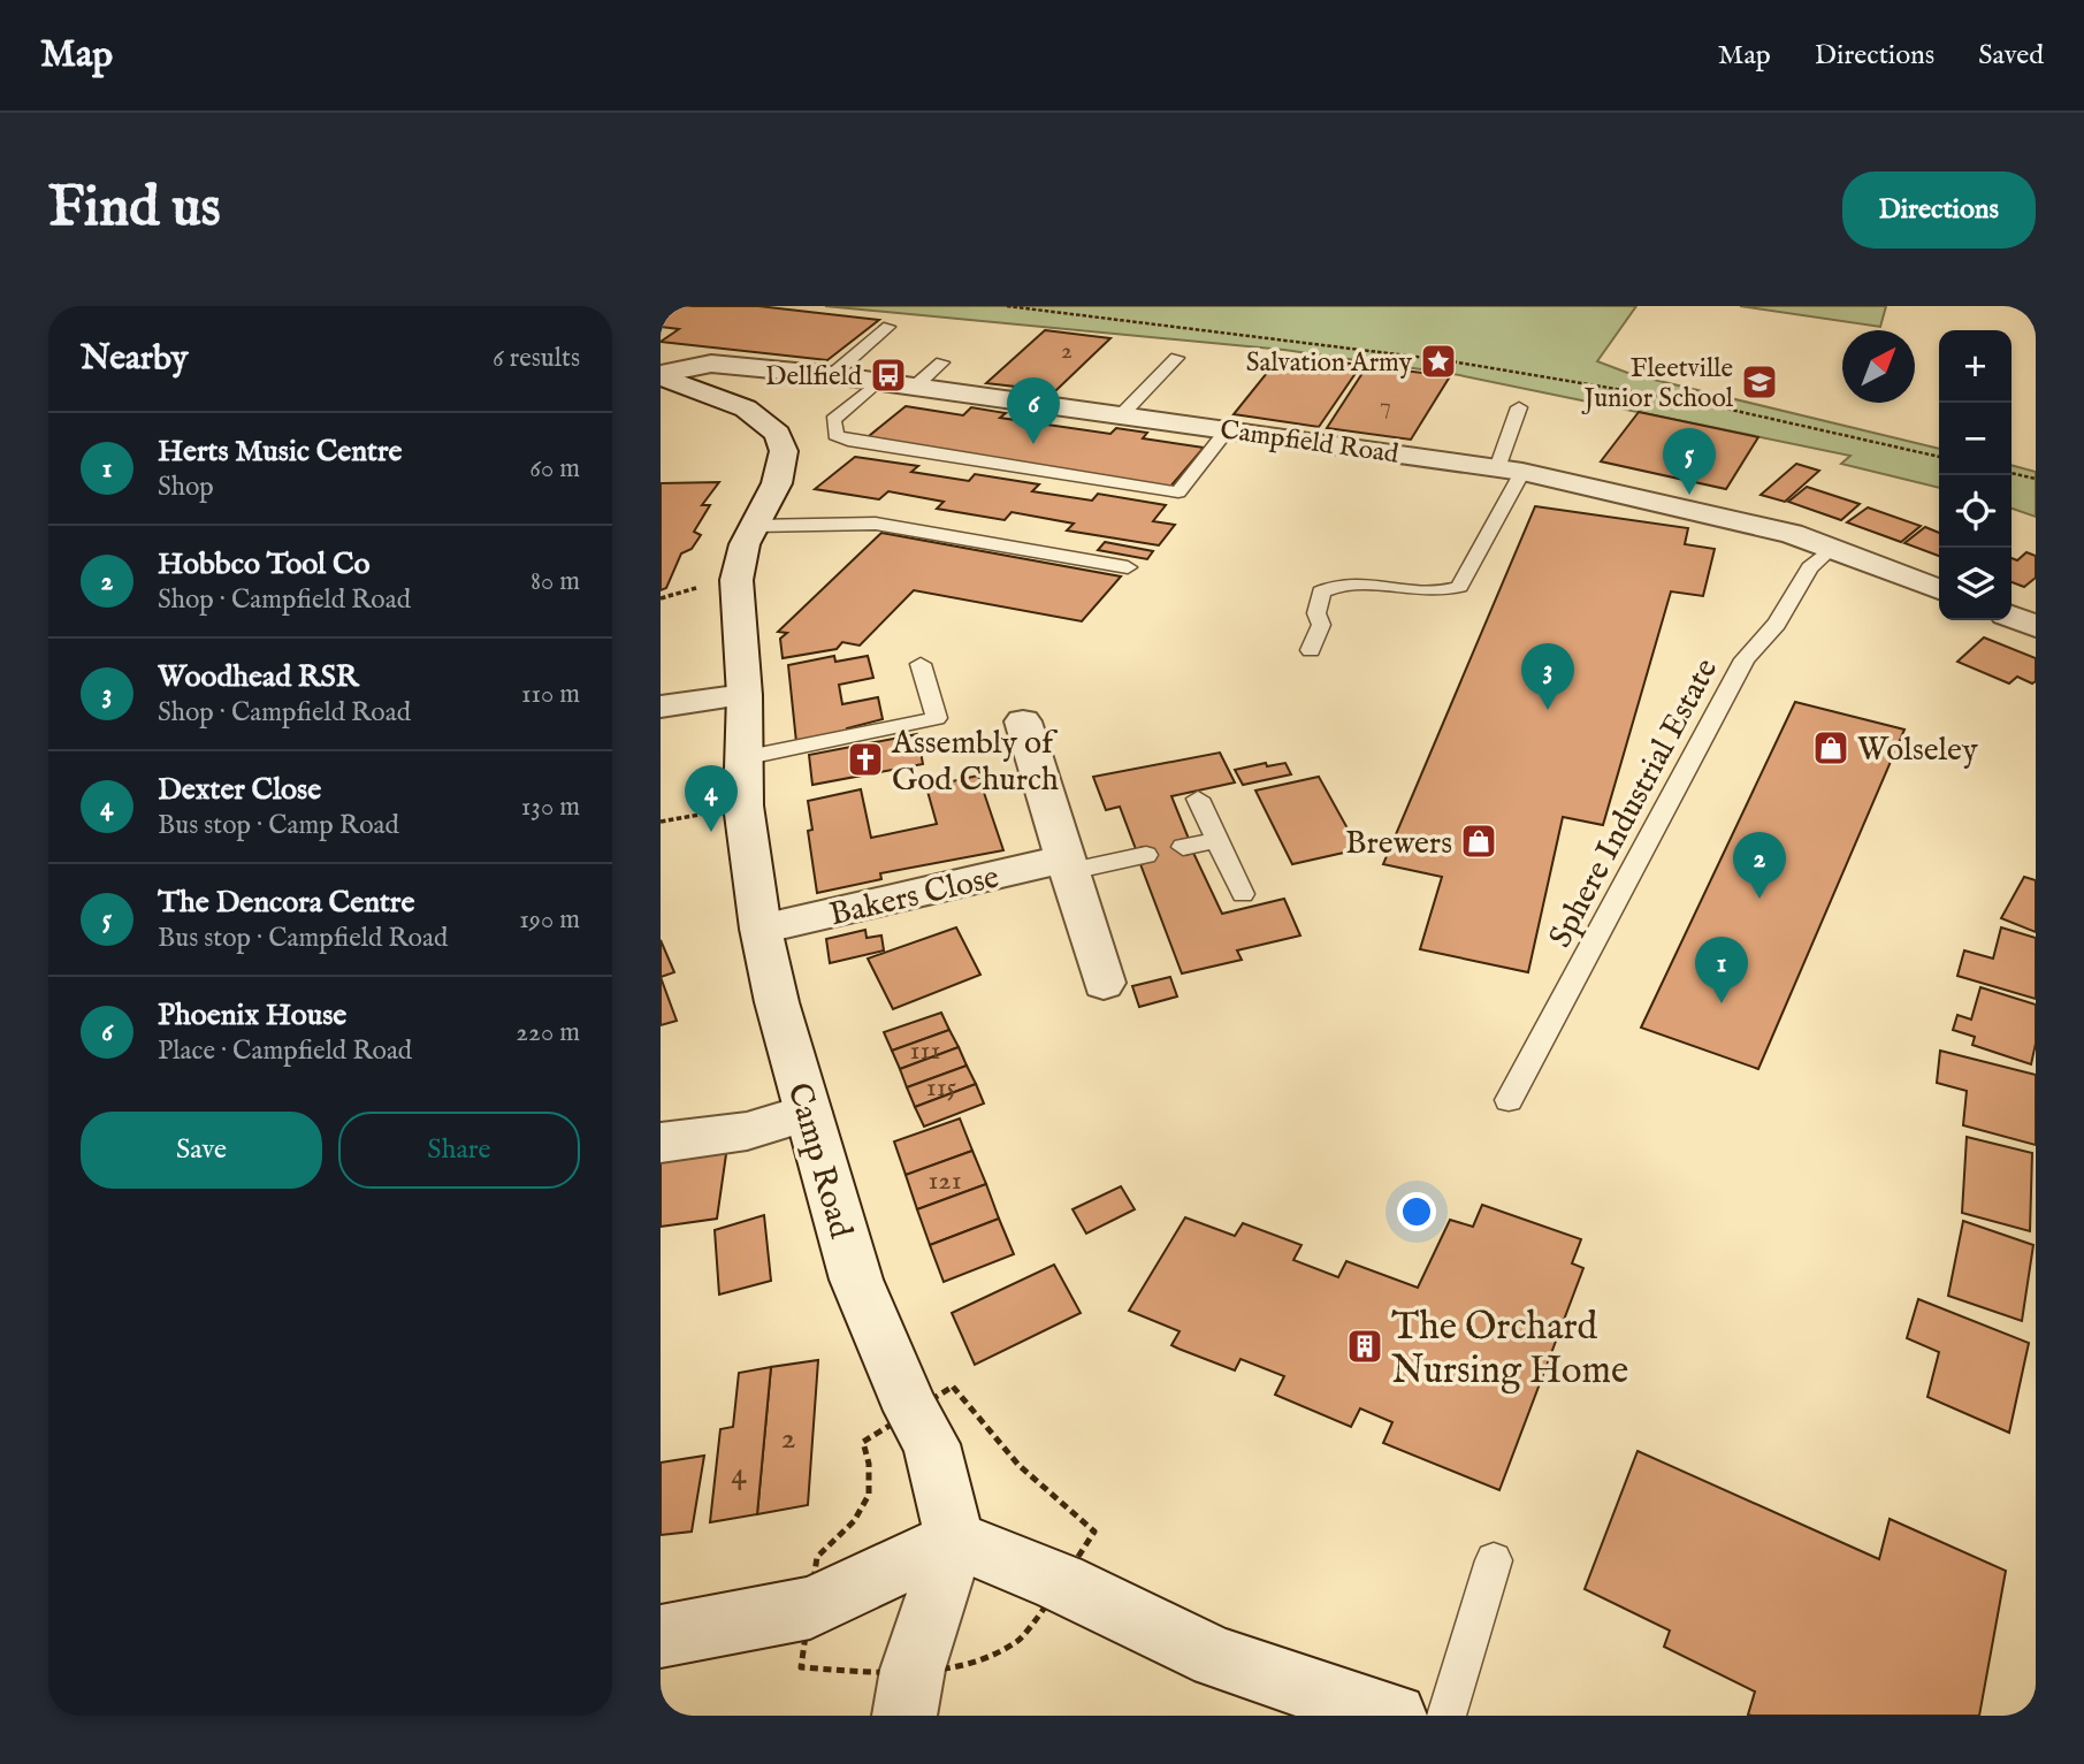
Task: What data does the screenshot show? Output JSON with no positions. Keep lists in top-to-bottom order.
{
  "streets": {
    "street": ["Campfield Road", "Bakers Close", "Camp Road"],
    "lane": ["Sphere Industrial Estate"]
  },
  "crossings": [
    ["Campfield Road", "Sphere Industrial Estate"],
    ["Campfield Road", "Camp Road"],
    ["Bakers Close", "Camp Road"]
  ],
  "places": {
    "place": ["Salvation Army"],
    "bus stop": ["Dellfield"],
    "school or university": ["Fleetville Junior School"],
    "shop": ["Wolseley", "Brewers"],
    "church": ["Assembly of God Church"],
    "building": ["The Orchard Nursing Home"]
  },
  "house_numbers": [
    "2",
    "7",
    "111",
    "115",
    "121",
    "2",
    "4"
  ],
  "north": "top right",
  "page": {
    "header": "Map",
    "nav": ["Map", "Directions", "Saved"],
    "buttons": [
      "Directions",
      ["Save", "Share"]
    ],
    "title": "Find us",
    "heading": ["Nearby", "6 results"],
    "map_buttons": ["+", "−"],
    "pins": [
      "6",
      "5",
      "3",
      "4",
      "2",
      "1"
    ],
    "list": [
      {
        "mark": "1",
        "name": "Herts Music Centre",
        "note": "Shop",
        "value": "60 m"
      },
      {
        "mark": "2",
        "name": "Hobbco Tool Co",
        "note": "Shop · Campfield Road",
        "value": "80 m"
      },
      {
        "mark": "3",
        "name": "Woodhead RSR",
        "note": "Shop · Campfield Road",
        "value": "110 m"
      },
      {
        "mark": "4",
        "name": "Dexter Close",
        "note": "Bus stop · Camp Road",
        "value": "130 m"
      },
      {
        "mark": "5",
        "name": "The Dencora Centre",
        "note": "Bus stop · Campfield Road",
        "value": "190 m"
      },
      {
        "mark": "6",
        "name": "Phoenix House",
        "note": "Place · Campfield Road",
        "value": "220 m"
      }
    ]
  }
}
